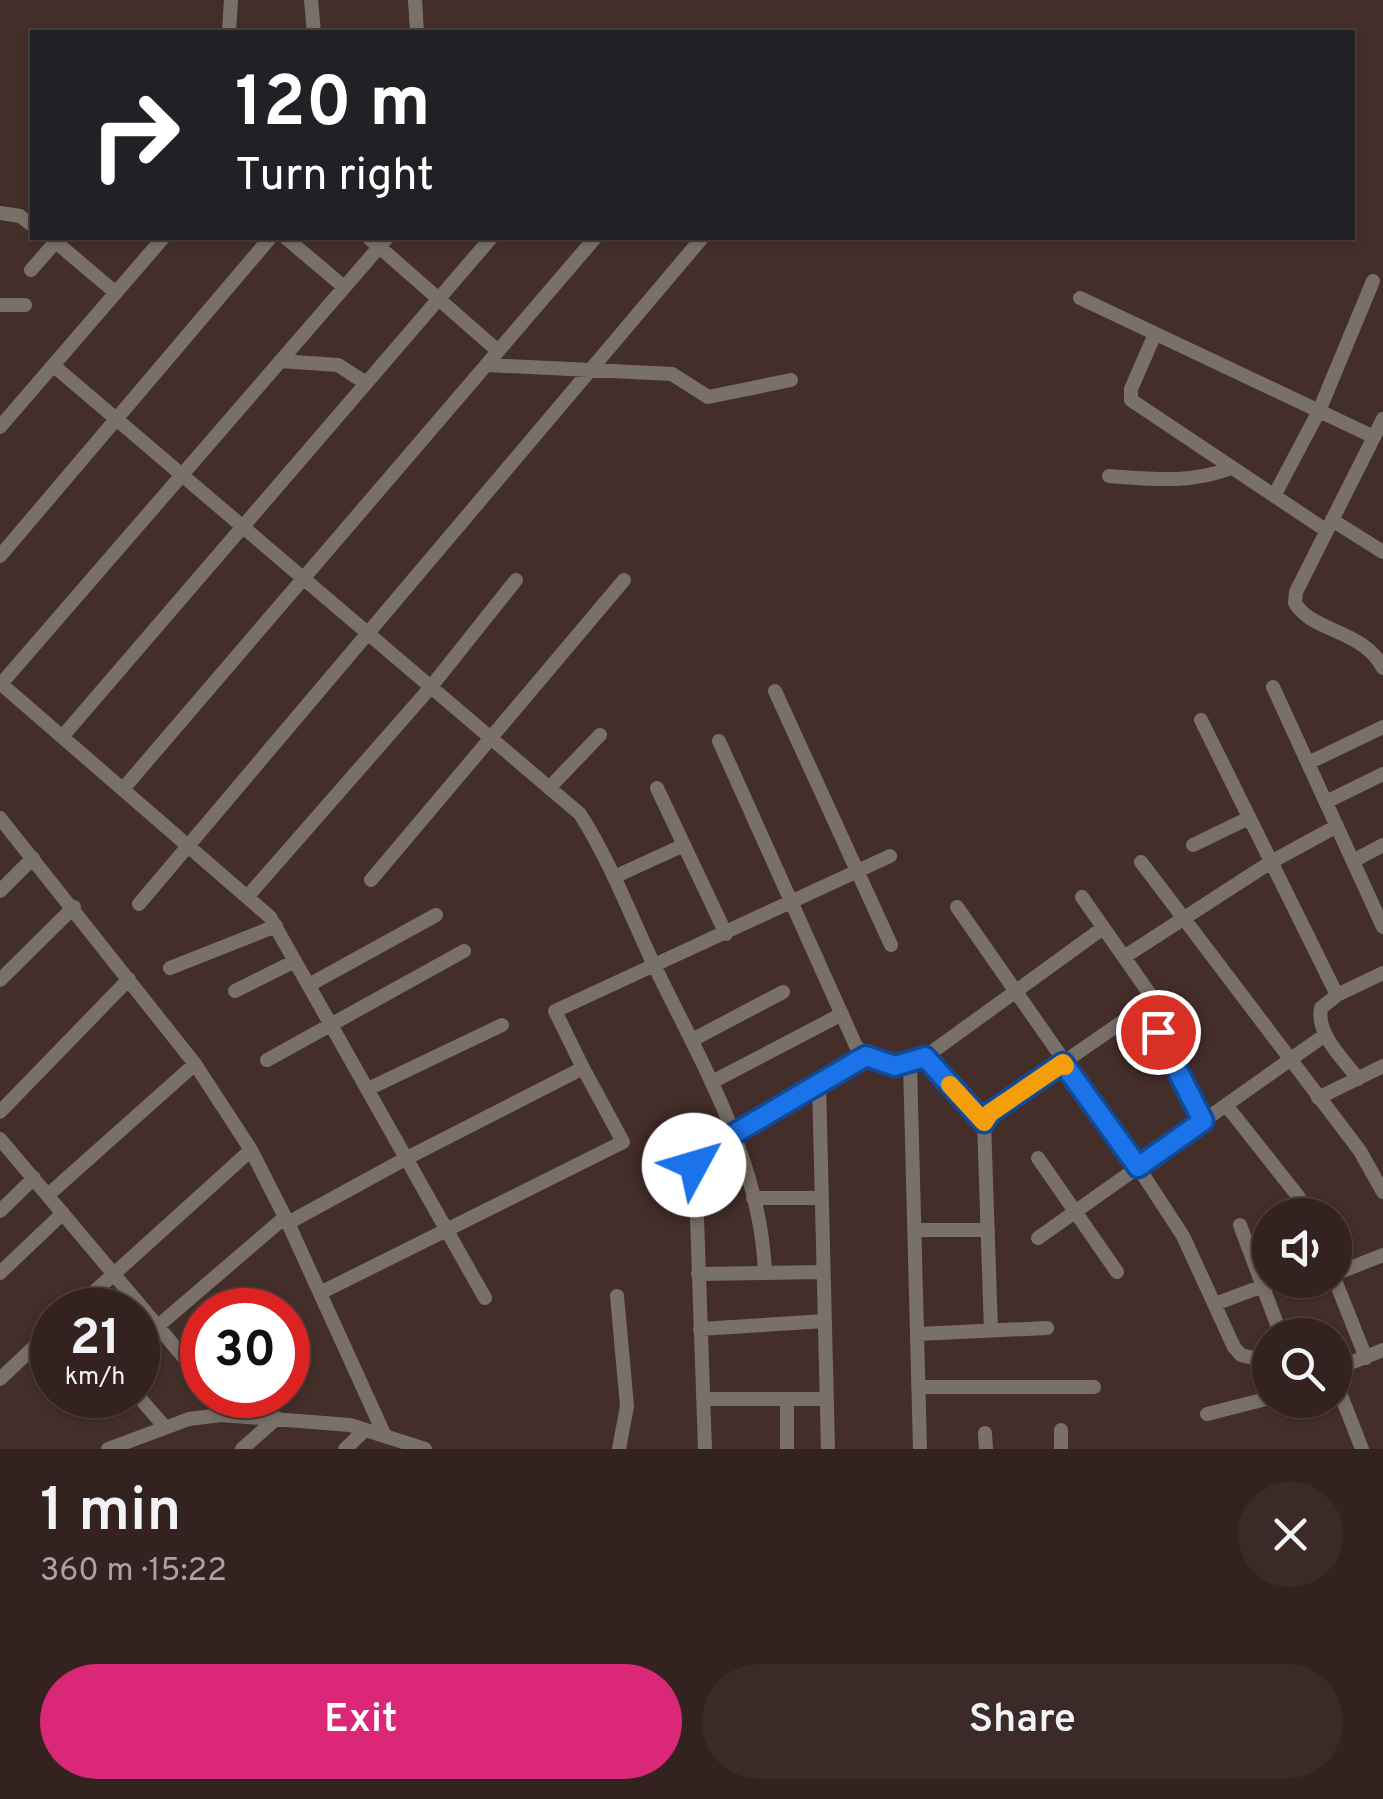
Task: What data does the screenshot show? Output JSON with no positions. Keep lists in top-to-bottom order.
{
  "page": {
    "turn": ["120 m", "Turn right"],
    "speed": "21 km/h",
    "limit": "30",
    "heading": ["1 min", "360 m · 15:22"],
    "buttons": ["Exit", "Share"]
  }
}
